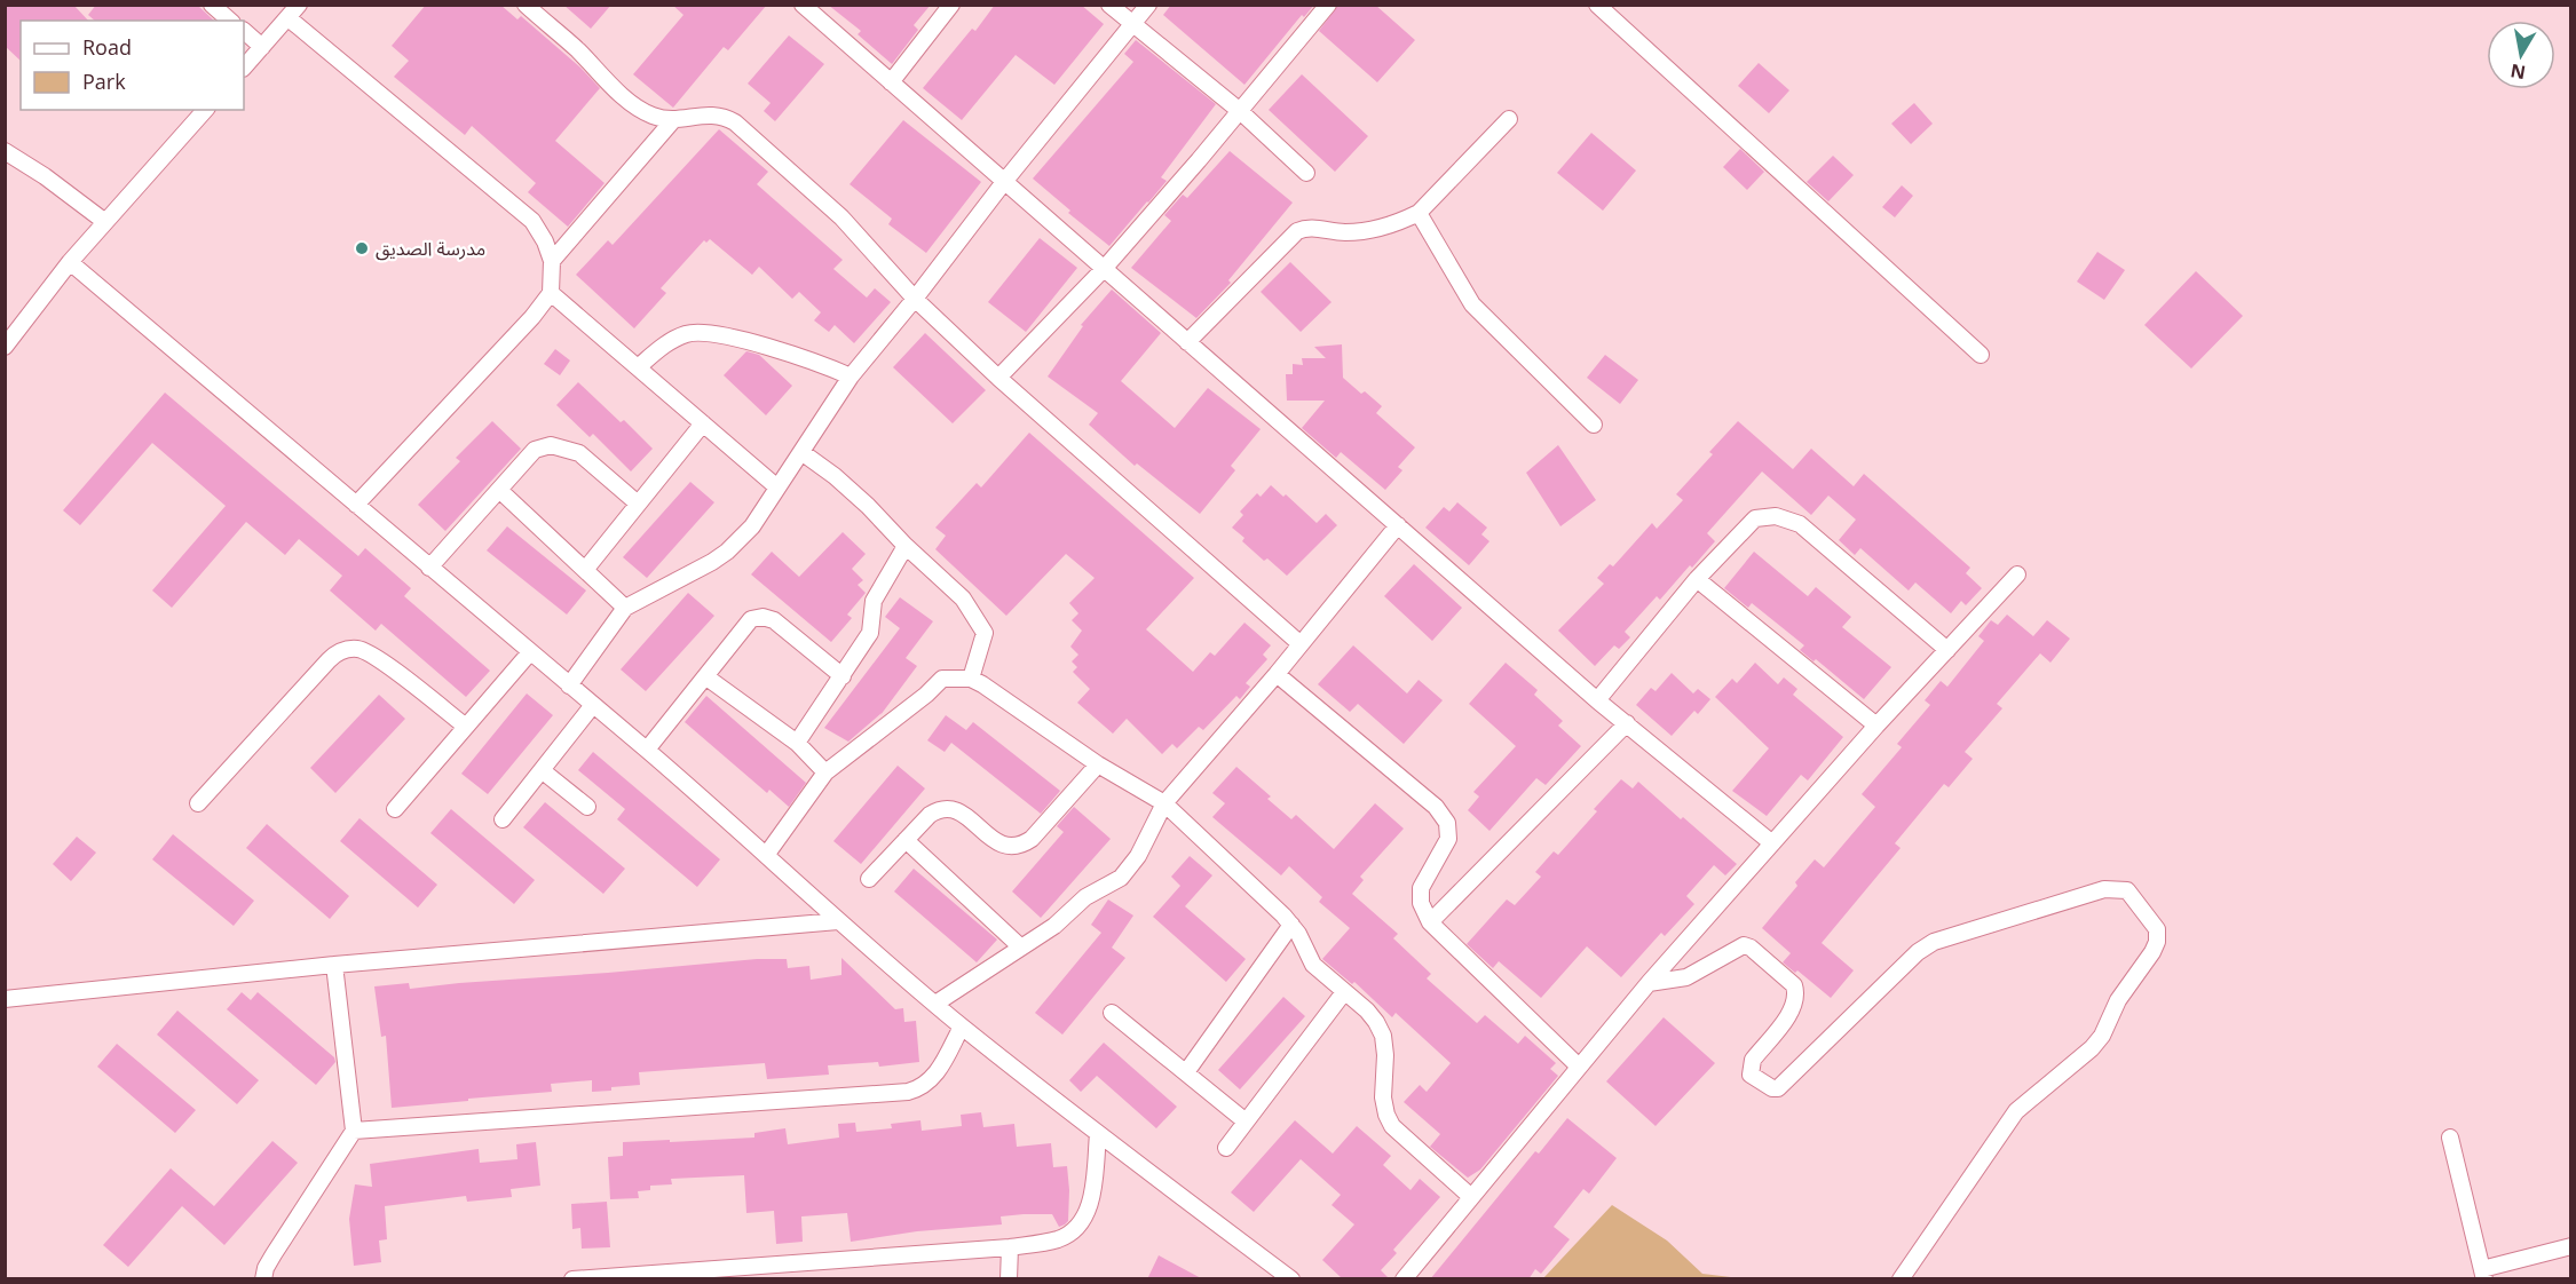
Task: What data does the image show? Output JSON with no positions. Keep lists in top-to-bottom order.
{
  "places": ["مدرسة الصديق"],
  "legend": ["Road", "Park"],
  "north": "bottom"
}
